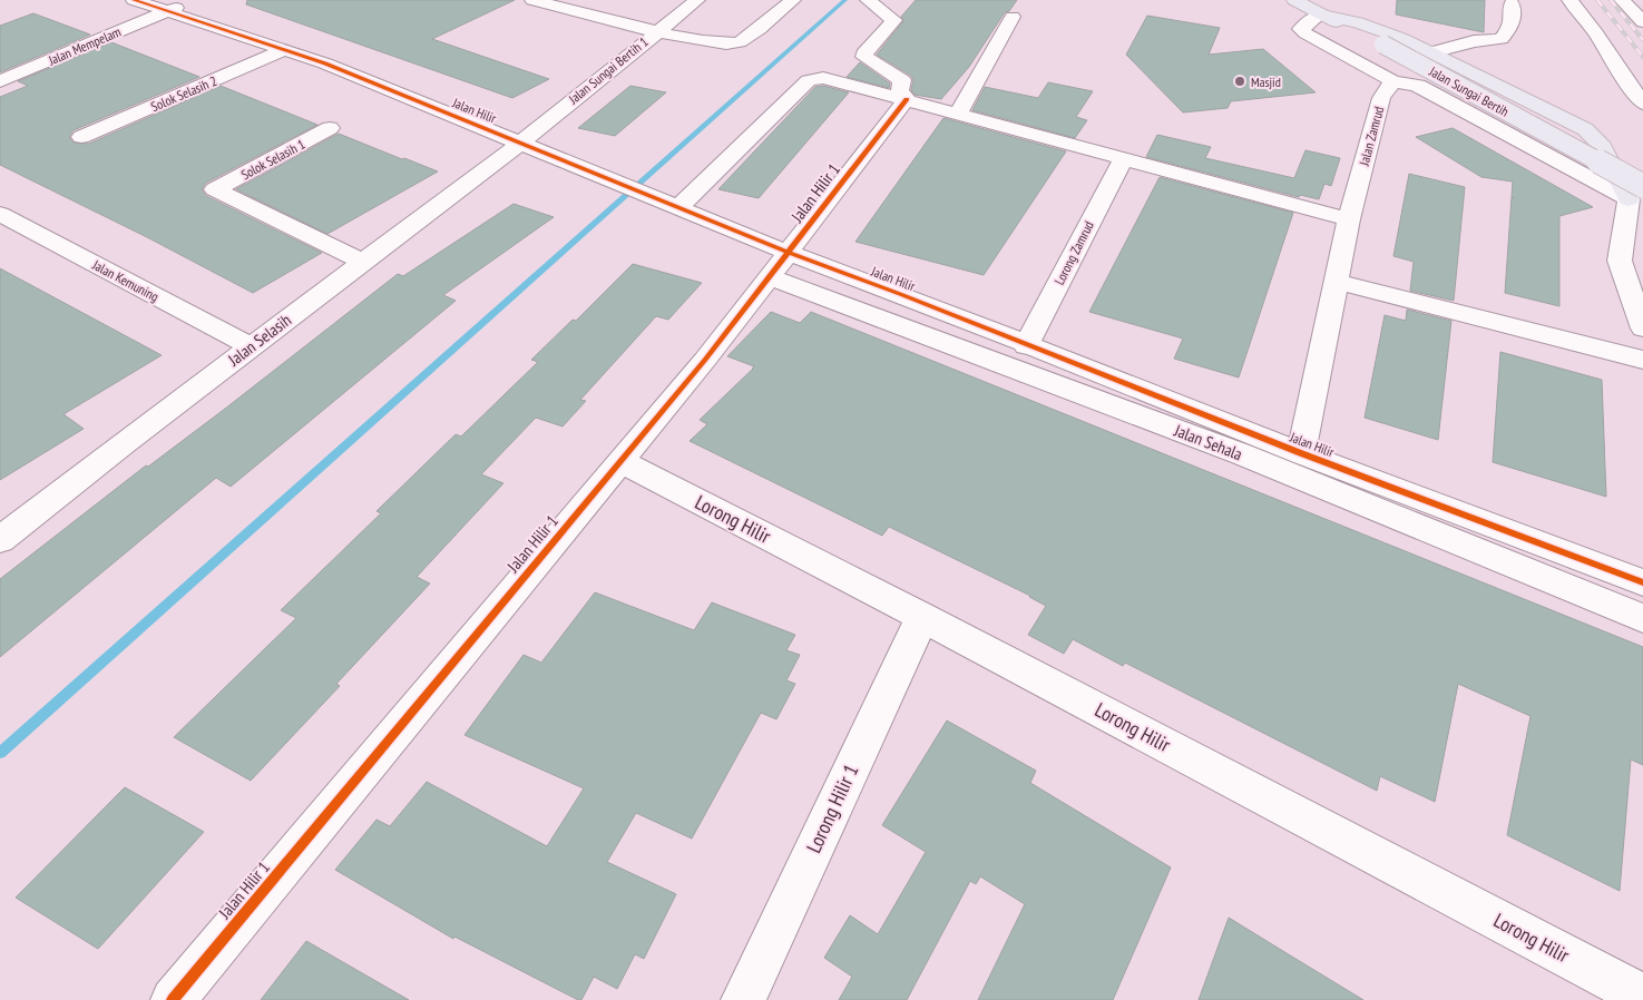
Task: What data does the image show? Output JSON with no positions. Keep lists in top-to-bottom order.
{
  "streets": {
    "main road": ["Jalan Sungai Bertih"],
    "street": [
      "Jalan Mempelam",
      "Jalan Sungai Bertih 1",
      "Solok Selasih 2",
      "Jalan Hilir",
      "Jalan Zamrud",
      "Solok Selasih 1",
      "Jalan Hilir 1",
      "Lorong Zamrud",
      "Jalan Kemuning",
      "Jalan Selasih",
      "Jalan Sehala",
      "Lorong Hilir",
      "Lorong Hilir 1"
    ]
  },
  "crossings": [
    ["Jalan Mempelam", "Jalan Hilir"],
    ["Jalan Sungai Bertih 1", "Jalan Hilir"],
    ["Jalan Sungai Bertih 1", "Jalan Selasih"],
    ["Solok Selasih 2", "Jalan Hilir"],
    ["Jalan Hilir", "Jalan Zamrud"],
    ["Jalan Hilir", "Jalan Hilir 1"],
    ["Jalan Hilir", "Lorong Zamrud"],
    ["Jalan Hilir", "Jalan Selasih"],
    ["Jalan Hilir", "Jalan Sehala"],
    ["Solok Selasih 1", "Jalan Selasih"],
    ["Jalan Hilir 1", "Jalan Sehala"],
    ["Jalan Hilir 1", "Lorong Hilir"],
    ["Jalan Kemuning", "Jalan Selasih"],
    ["Lorong Hilir", "Lorong Hilir 1"]
  ],
  "places": ["Masjid"]
}
